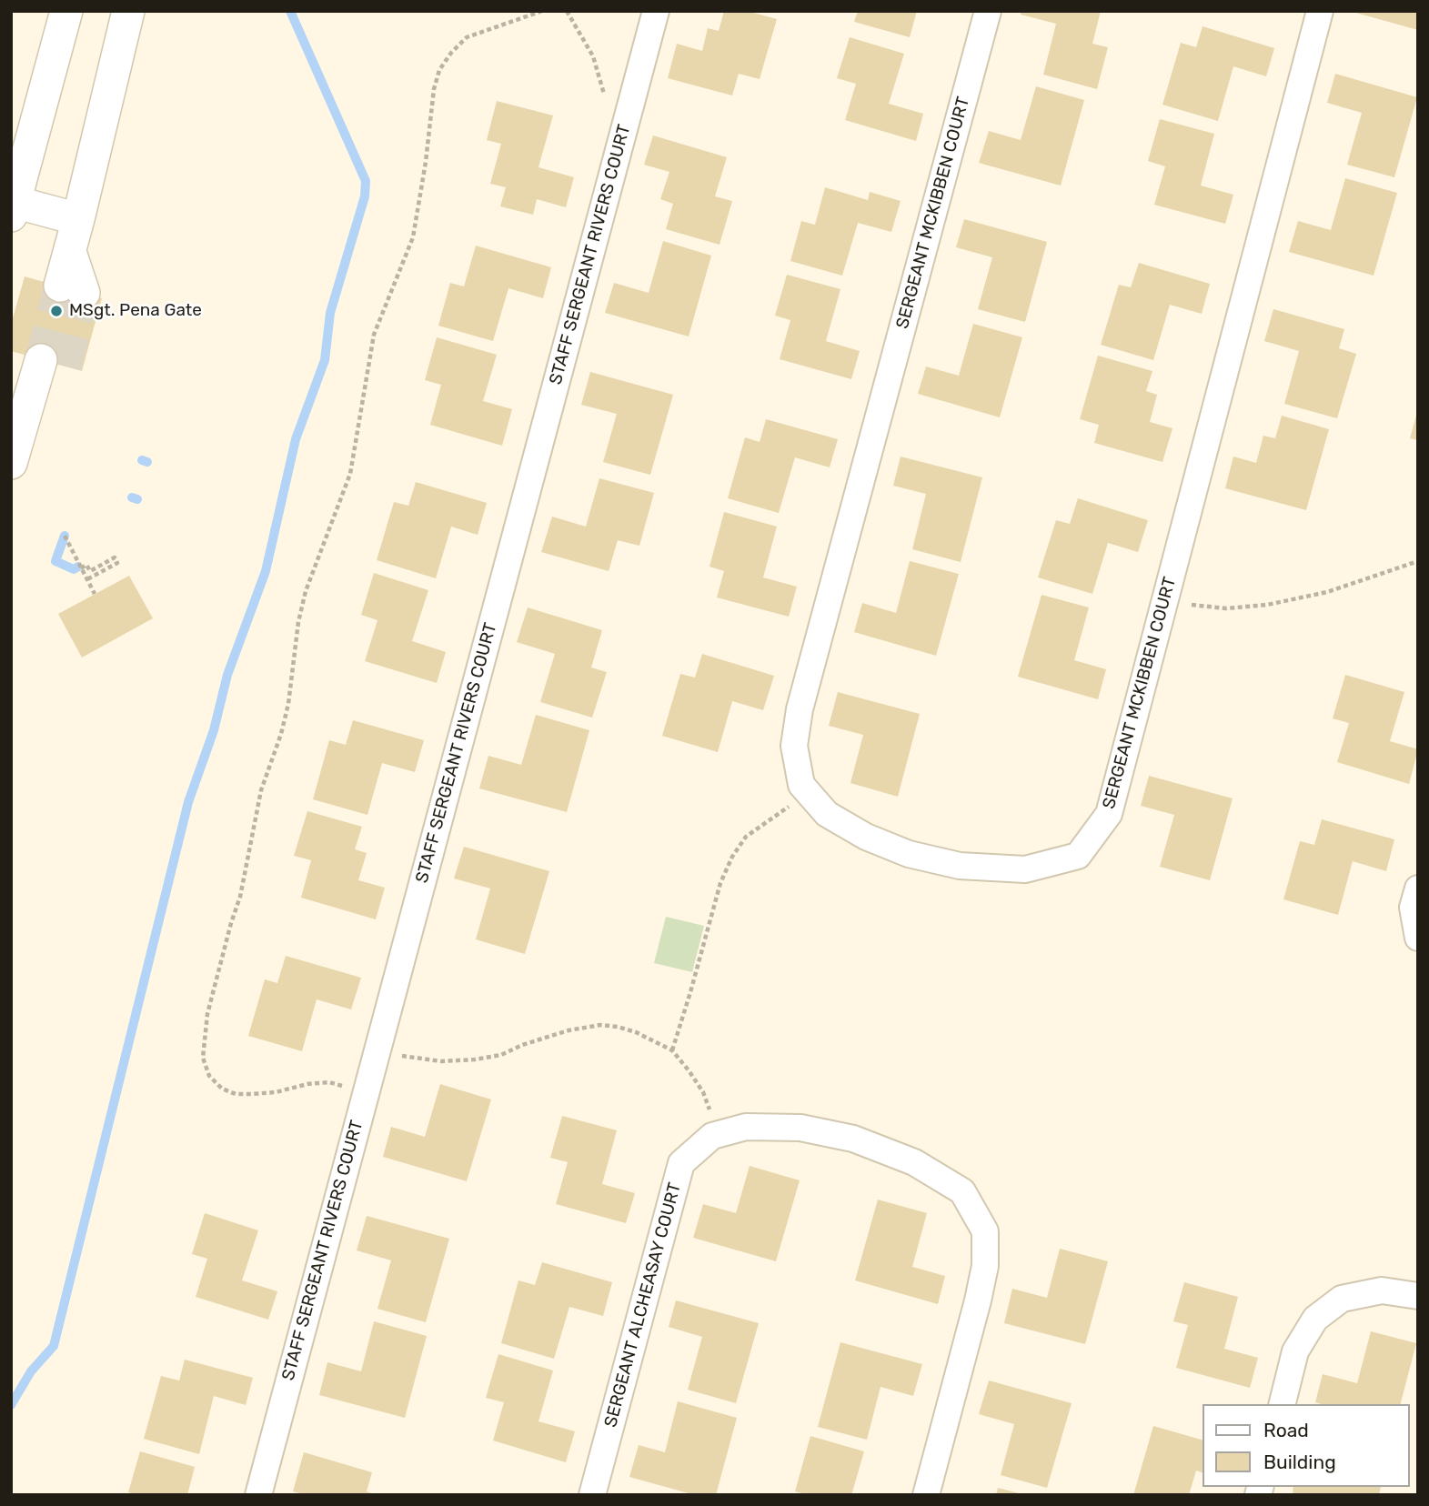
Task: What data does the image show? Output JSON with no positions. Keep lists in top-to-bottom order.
{
  "streets": {
    "street": ["SERGEANT MCKIBBEN COURT", "STAFF SERGEANT RIVERS COURT", "SERGEANT ALCHEASAY COURT"]
  },
  "places": ["MSgt. Pena Gate"],
  "legend": ["Road", "Building"]
}
